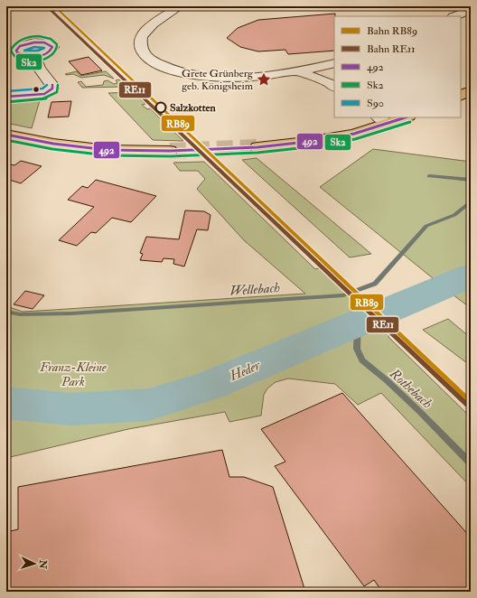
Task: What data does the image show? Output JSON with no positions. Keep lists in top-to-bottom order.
{
  "water": ["Wellebach", "Heder", "Rothebach"],
  "parks": ["Franz-Kleine Park"],
  "places": {
    "place": ["Grete Grünberg geb. Königsheim"],
    "other": ["Salzkotten"]
  },
  "lines": [
    "rail line RB89",
    "rail line RE11",
    "transit line Sk2",
    "transit line 492",
    "transit line S90"
  ],
  "legend": [
    "Bahn RB89",
    "Bahn RE11",
    "492",
    "Sk2",
    "S90"
  ],
  "north": "right"
}
